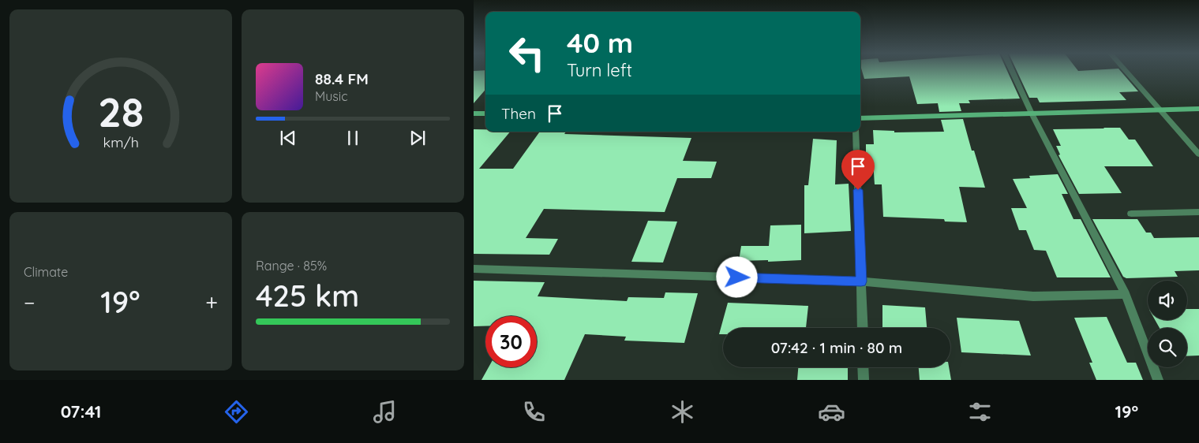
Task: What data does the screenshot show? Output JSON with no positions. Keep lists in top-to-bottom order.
{
  "page": {
    "turn": ["40 m", "Turn left"],
    "song": ["88.4 FM", "Music"],
    "then": "Then",
    "tile": [
      "Climate",
      ["Range · 85%", "425 km"]
    ],
    "heat": ["−", "19°", "+"],
    "limit": "30",
    "trip": "07:42 · 1 min · 80 m",
    "tabs": ["07:41", "19°"],
    "gauge": ["28", "km/h"]
  }
}
